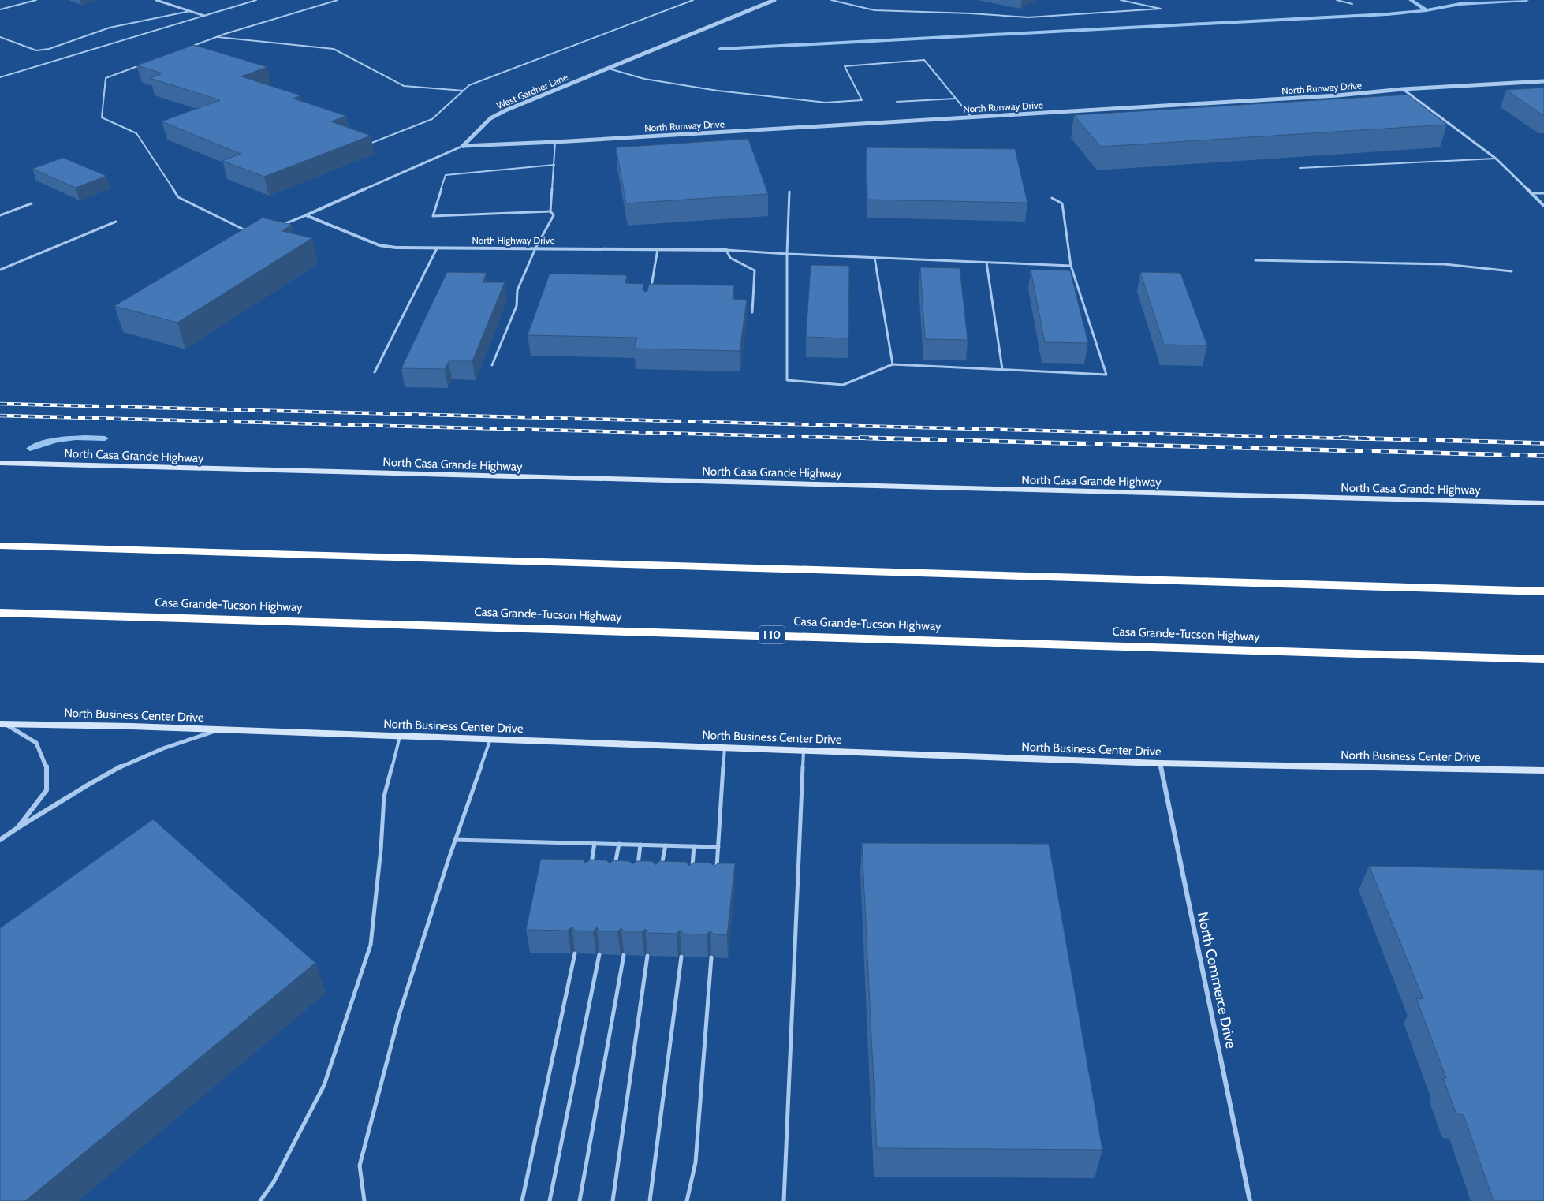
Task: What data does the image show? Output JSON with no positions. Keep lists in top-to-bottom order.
{
  "streets": {
    "highway": ["Casa Grande-Tucson Highway", "I 10"],
    "main road": ["North Casa Grande Highway", "North Business Center Drive"],
    "street": [
      "North Runway Drive",
      "West Gardner Lane",
      "North Highway Drive",
      "North Commerce Drive"
    ]
  },
  "crossings": [
    ["North Runway Drive", "West Gardner Lane"],
    ["West Gardner Lane", "North Highway Drive"],
    ["North Business Center Drive", "North Commerce Drive"]
  ]
}
